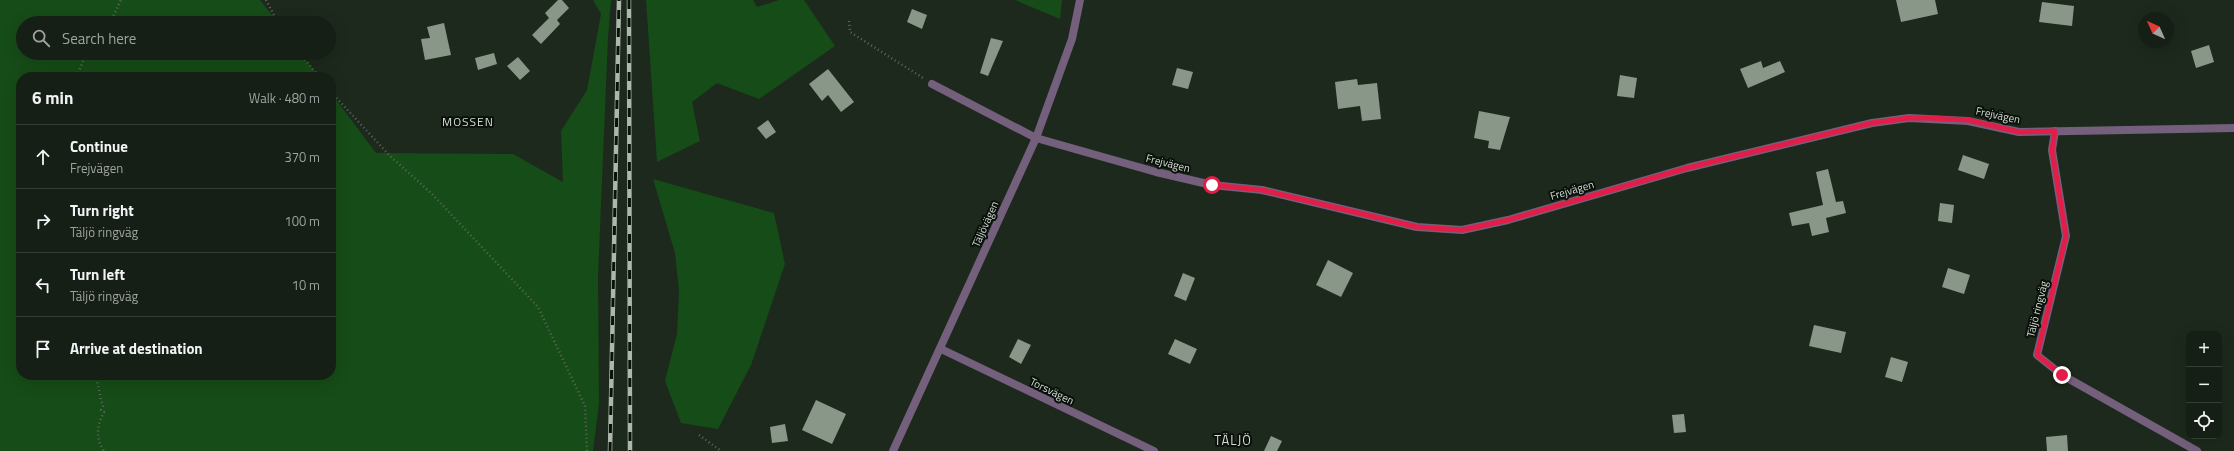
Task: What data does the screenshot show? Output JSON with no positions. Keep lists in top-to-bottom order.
{
  "streets": {
    "street": [
      "Frejvägen",
      "Täljövägen",
      "Täljö ringväg",
      "Torsvägen"
    ]
  },
  "crossings": [
    ["Frejvägen", "Täljövägen"],
    ["Frejvägen", "Täljö ringväg"],
    ["Täljövägen", "Torsvägen"]
  ],
  "districts": ["MOSSEN", "TÄLJÖ"],
  "north": "top left",
  "page": {
    "search": "Search here",
    "heading": ["6 min", "Walk · 480 m"],
    "list": [
      ["Continue", "Frejvägen", "370 m"],
      ["Turn right", "Täljö ringväg", "100 m"],
      ["Turn left", "Täljö ringväg", "10 m"],
      "Arrive at destination"
    ],
    "map_buttons": ["+", "−"]
  }
}
